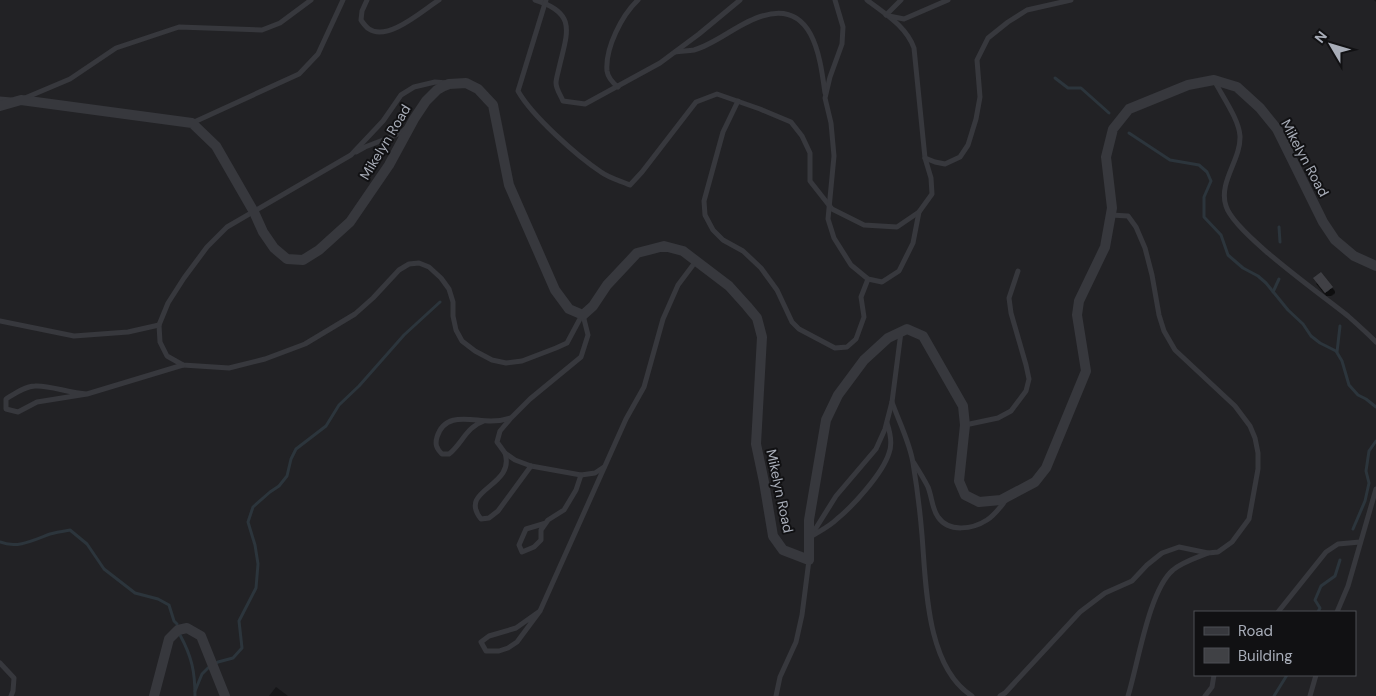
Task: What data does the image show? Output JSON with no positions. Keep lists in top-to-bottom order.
{
  "streets": {
    "street": ["Mikelyn Road"]
  },
  "legend": ["Road", "Building"],
  "north": "top left"
}
